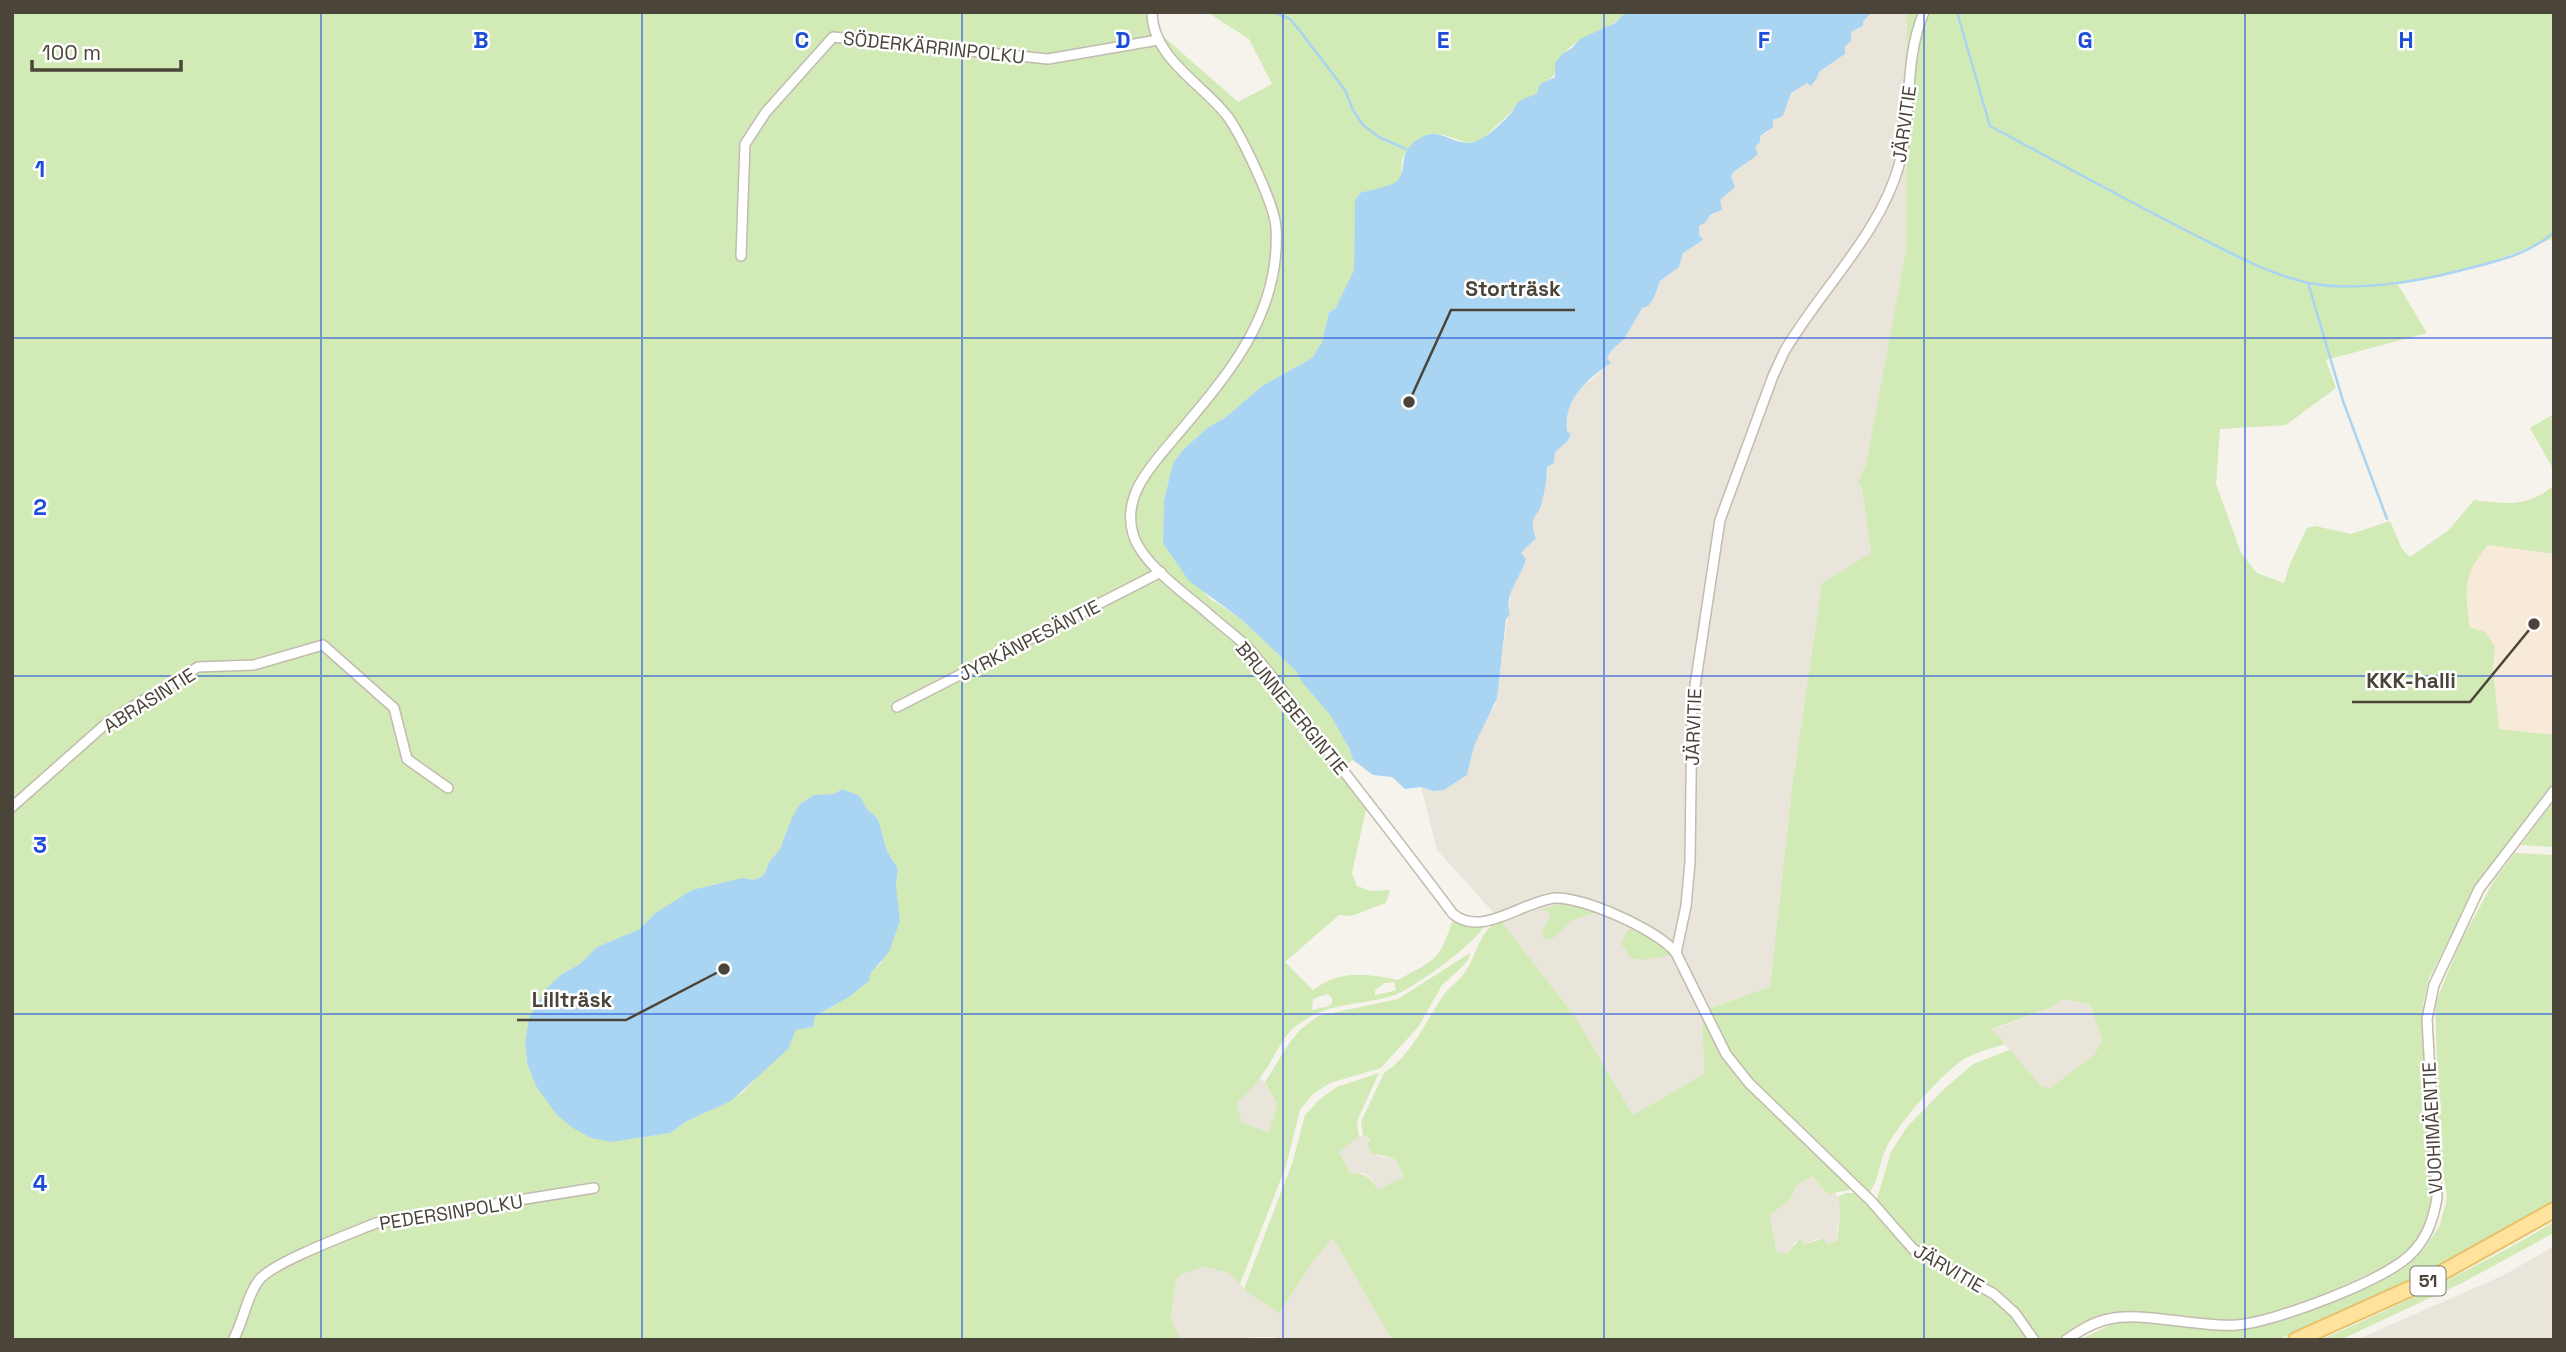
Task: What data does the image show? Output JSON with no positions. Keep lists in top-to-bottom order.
{
  "streets": {
    "main road": ["51"],
    "street": [
      "SÖDERKÄRRINPOLKU",
      "JÄRVITIE",
      "JYRKÄNPESÄNTIE",
      "ABRASINTIE",
      "BRUNNEBERGINTIE",
      "VUOHIMÄENTIE",
      "PEDERSINPOLKU"
    ]
  },
  "crossings": [
    ["SÖDERKÄRRINPOLKU", "BRUNNEBERGINTIE"],
    ["JÄRVITIE", "BRUNNEBERGINTIE"],
    ["JYRKÄNPESÄNTIE", "BRUNNEBERGINTIE"]
  ],
  "places": ["Storträsk", "KKK-halli", "Lillträsk"],
  "scale_bar": "100 m",
  "grid": {
    "columns": [
      "B",
      "C",
      "D",
      "E",
      "F",
      "G",
      "H"
    ],
    "rows": [
      "1",
      "2",
      "3",
      "4"
    ]
  }
}
